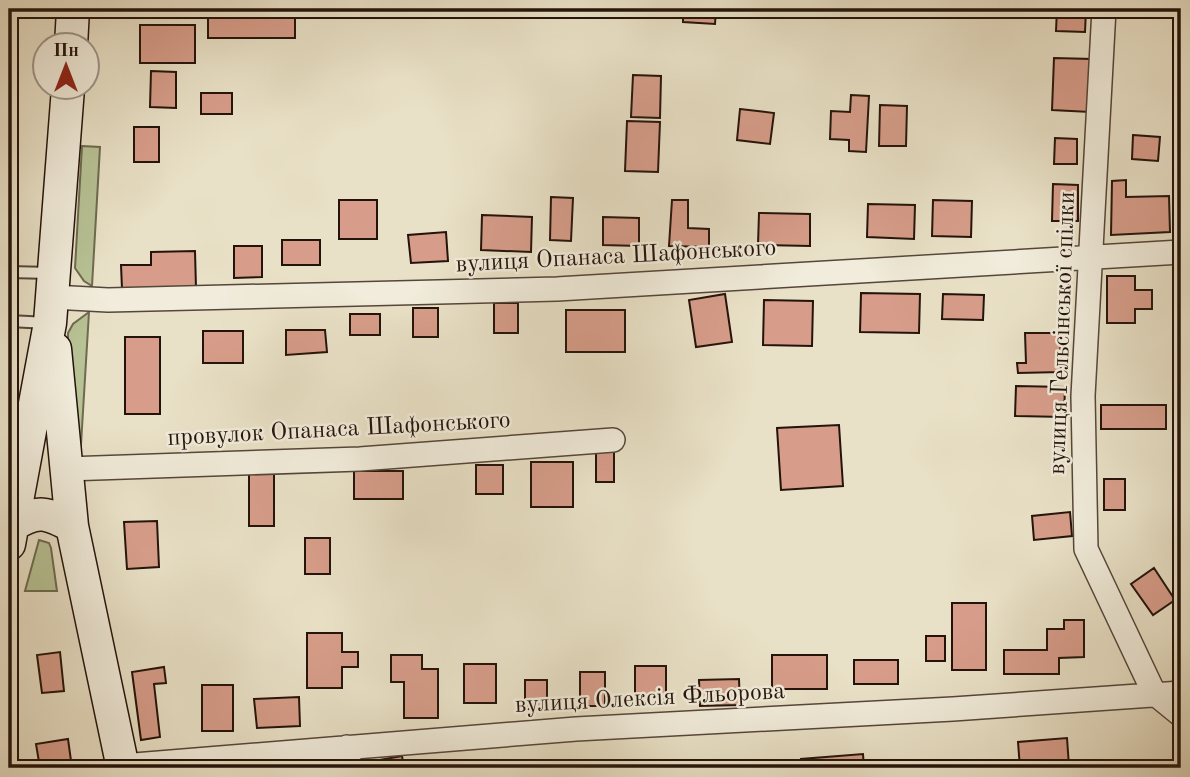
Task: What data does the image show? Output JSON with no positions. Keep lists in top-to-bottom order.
{
  "streets": {
    "street": [
      "вулиця Опанаса Шафонського",
      "вулиця Гельсінської спілки",
      "провулок Опанаса Шафонського",
      "вулиця Олексія Фльорова"
    ]
  },
  "crossings": [
    ["вулиця Опанаса Шафонського", "вулиця Гельсінської спілки"],
    ["вулиця Гельсінської спілки", "вулиця Олексія Фльорова"]
  ],
  "north": "top"
}
